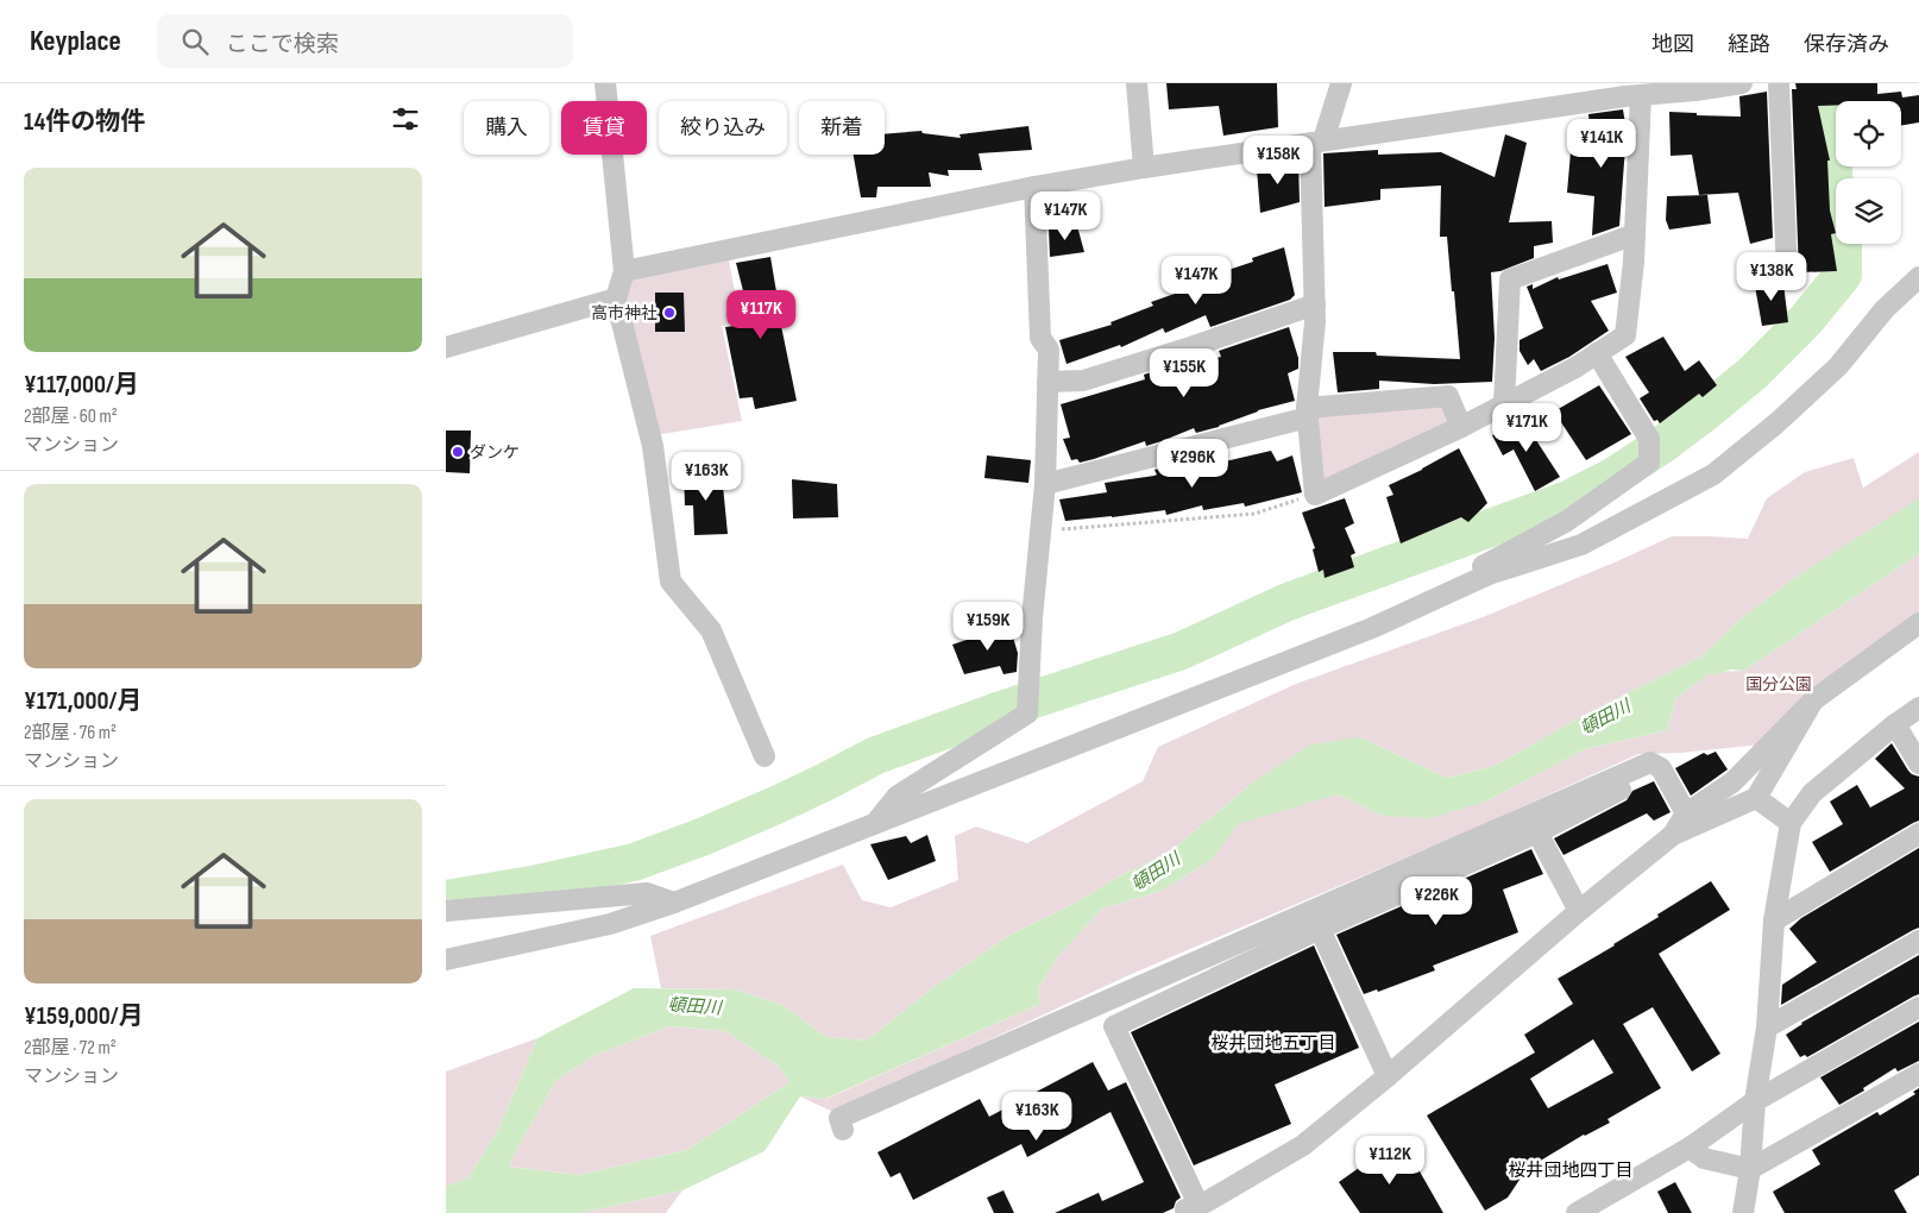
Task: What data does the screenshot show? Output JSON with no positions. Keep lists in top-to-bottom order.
{
  "districts": ["桜井団地五丁目", "桜井団地四丁目"],
  "water": ["頓田川"],
  "parks": ["国分公園"],
  "places": ["高市神社", "ダンケ"],
  "page": {
    "header": "Keyplace",
    "search": "ここで検索",
    "nav": ["地図", "経路", "保存済み"],
    "heading": "14件の物件",
    "chip": [
      "購入",
      "賃貸",
      "絞り込み",
      "新着"
    ],
    "price": [
      "¥141K",
      "¥158K",
      "¥147K",
      "¥138K",
      "¥147K",
      "¥117K",
      "¥155K",
      "¥171K",
      "¥296K",
      "¥163K",
      "¥159K",
      "¥226K",
      "¥163K",
      "¥112K"
    ],
    "list": [
      {
        "name": "¥117,000/月",
        "note": "2部屋 · 60 m² · マンション"
      },
      {
        "name": "¥171,000/月",
        "note": "2部屋 · 76 m² · マンション"
      },
      {
        "name": "¥159,000/月",
        "note": "2部屋 · 72 m² · マンション"
      }
    ]
  }
}
